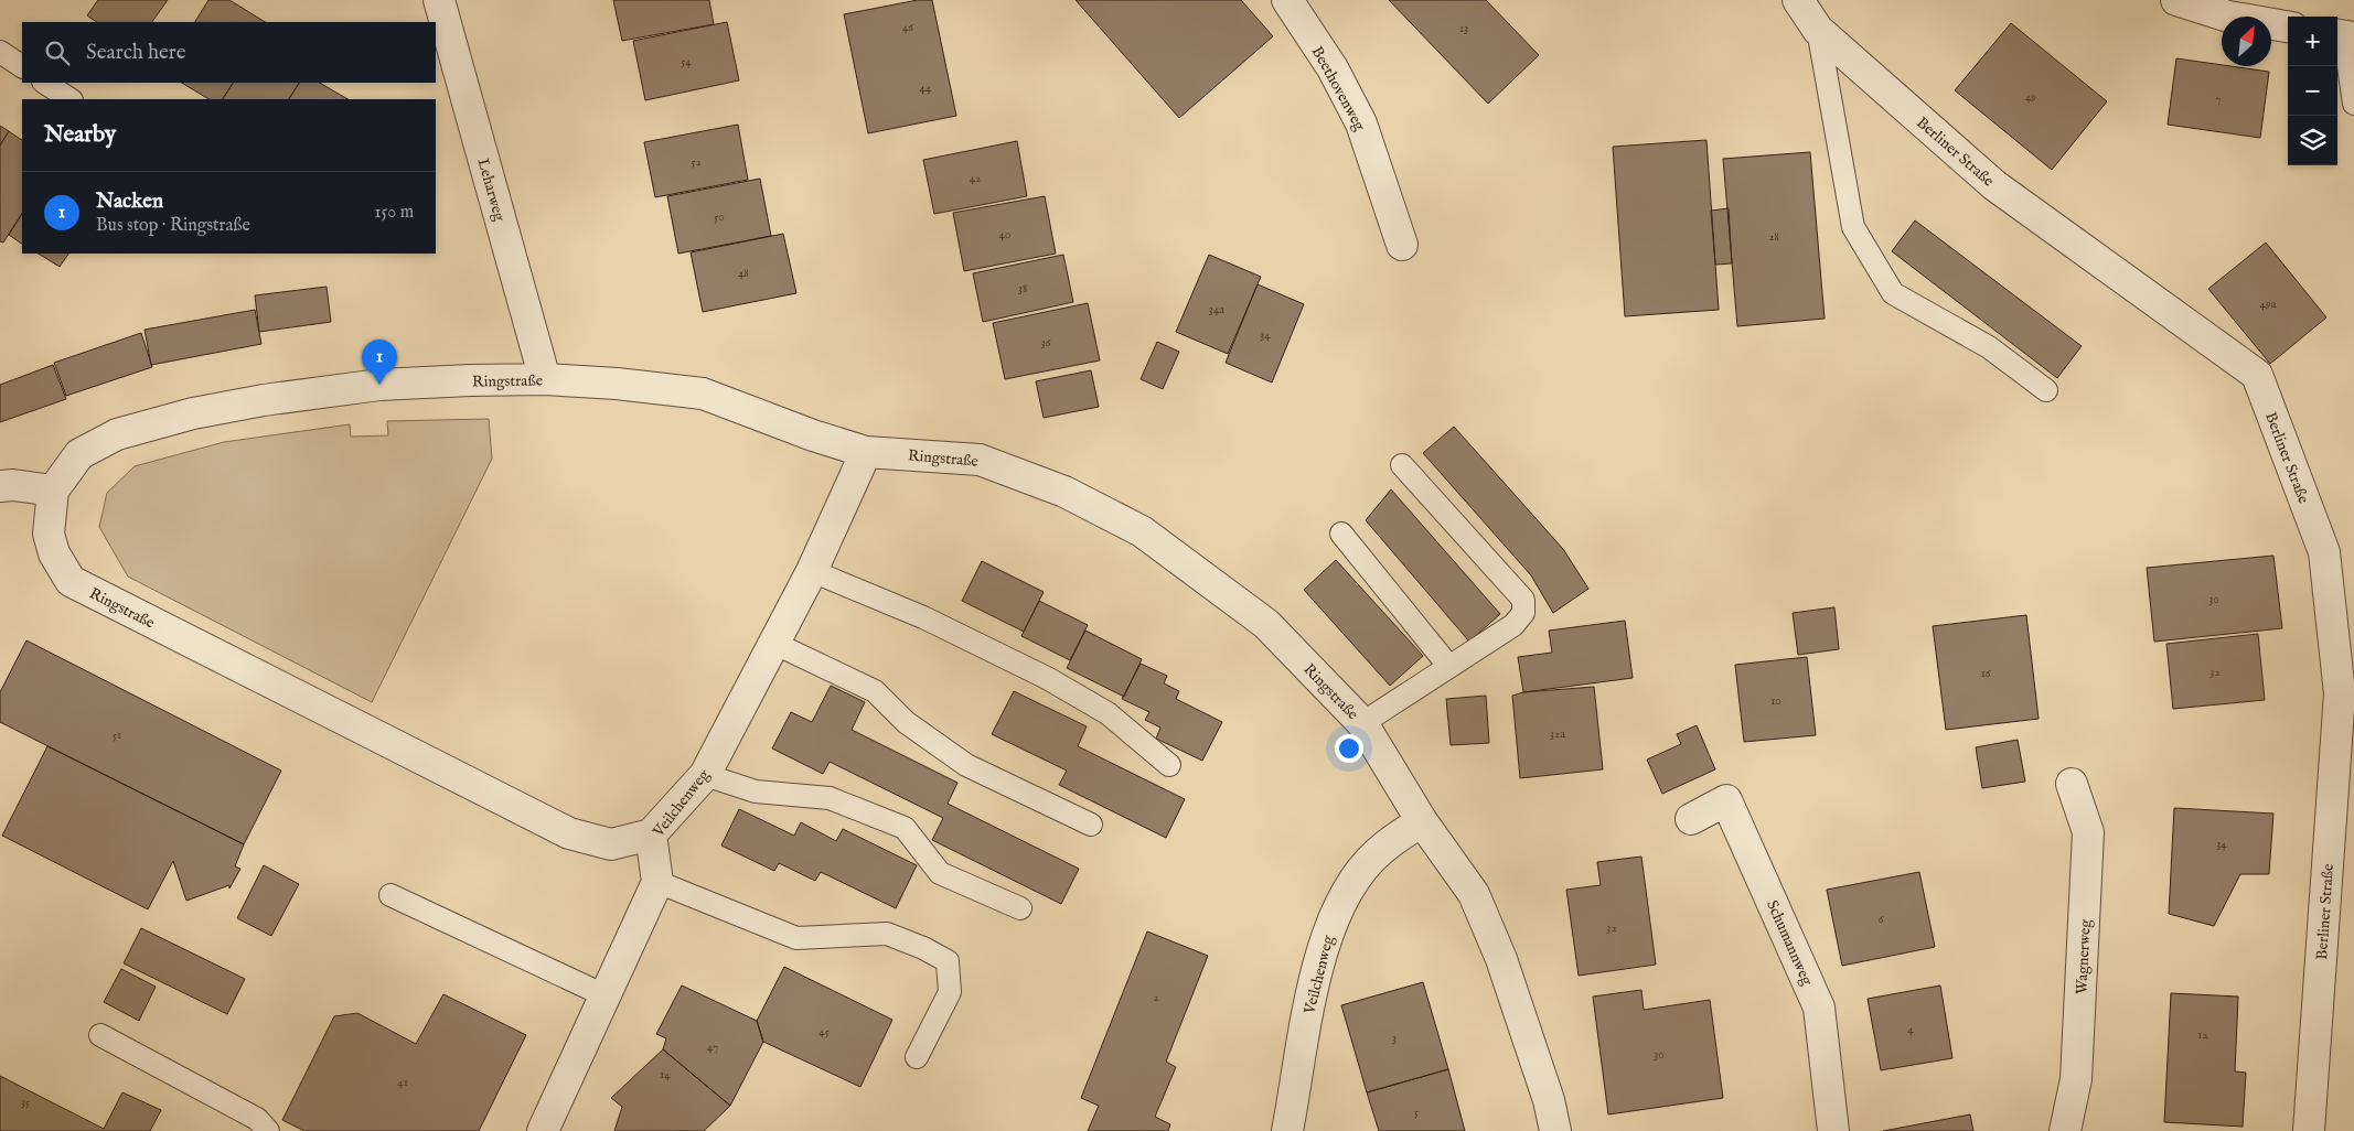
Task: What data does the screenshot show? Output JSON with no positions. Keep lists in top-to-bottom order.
{
  "streets": {
    "street": [
      "Beethovenweg",
      "Berliner Straße",
      "Leharweg",
      "Ringstraße",
      "Veilchenweg",
      "Schumannweg",
      "Wagnerweg"
    ]
  },
  "crossings": [
    ["Leharweg", "Ringstraße"],
    ["Ringstraße", "Veilchenweg"]
  ],
  "house_numbers": [
    "46",
    "13",
    "54",
    "44",
    "49",
    "7",
    "52",
    "42",
    "50",
    "40",
    "28",
    "48",
    "38",
    "49a",
    "34a",
    "34",
    "36",
    "30",
    "32",
    "16",
    "10",
    "32a",
    "51",
    "34",
    "6",
    "32",
    "2",
    "4",
    "45",
    "12",
    "3",
    "47",
    "30",
    "14",
    "41",
    "35",
    "5"
  ],
  "north": "top right",
  "page": {
    "map_buttons": ["+", "−"],
    "search": "Search here",
    "heading": "Nearby",
    "list": [
      {
        "mark": "1",
        "name": "Nacken",
        "note": "Bus stop · Ringstraße",
        "value": "150 m"
      }
    ],
    "pins": "1"
  }
}
